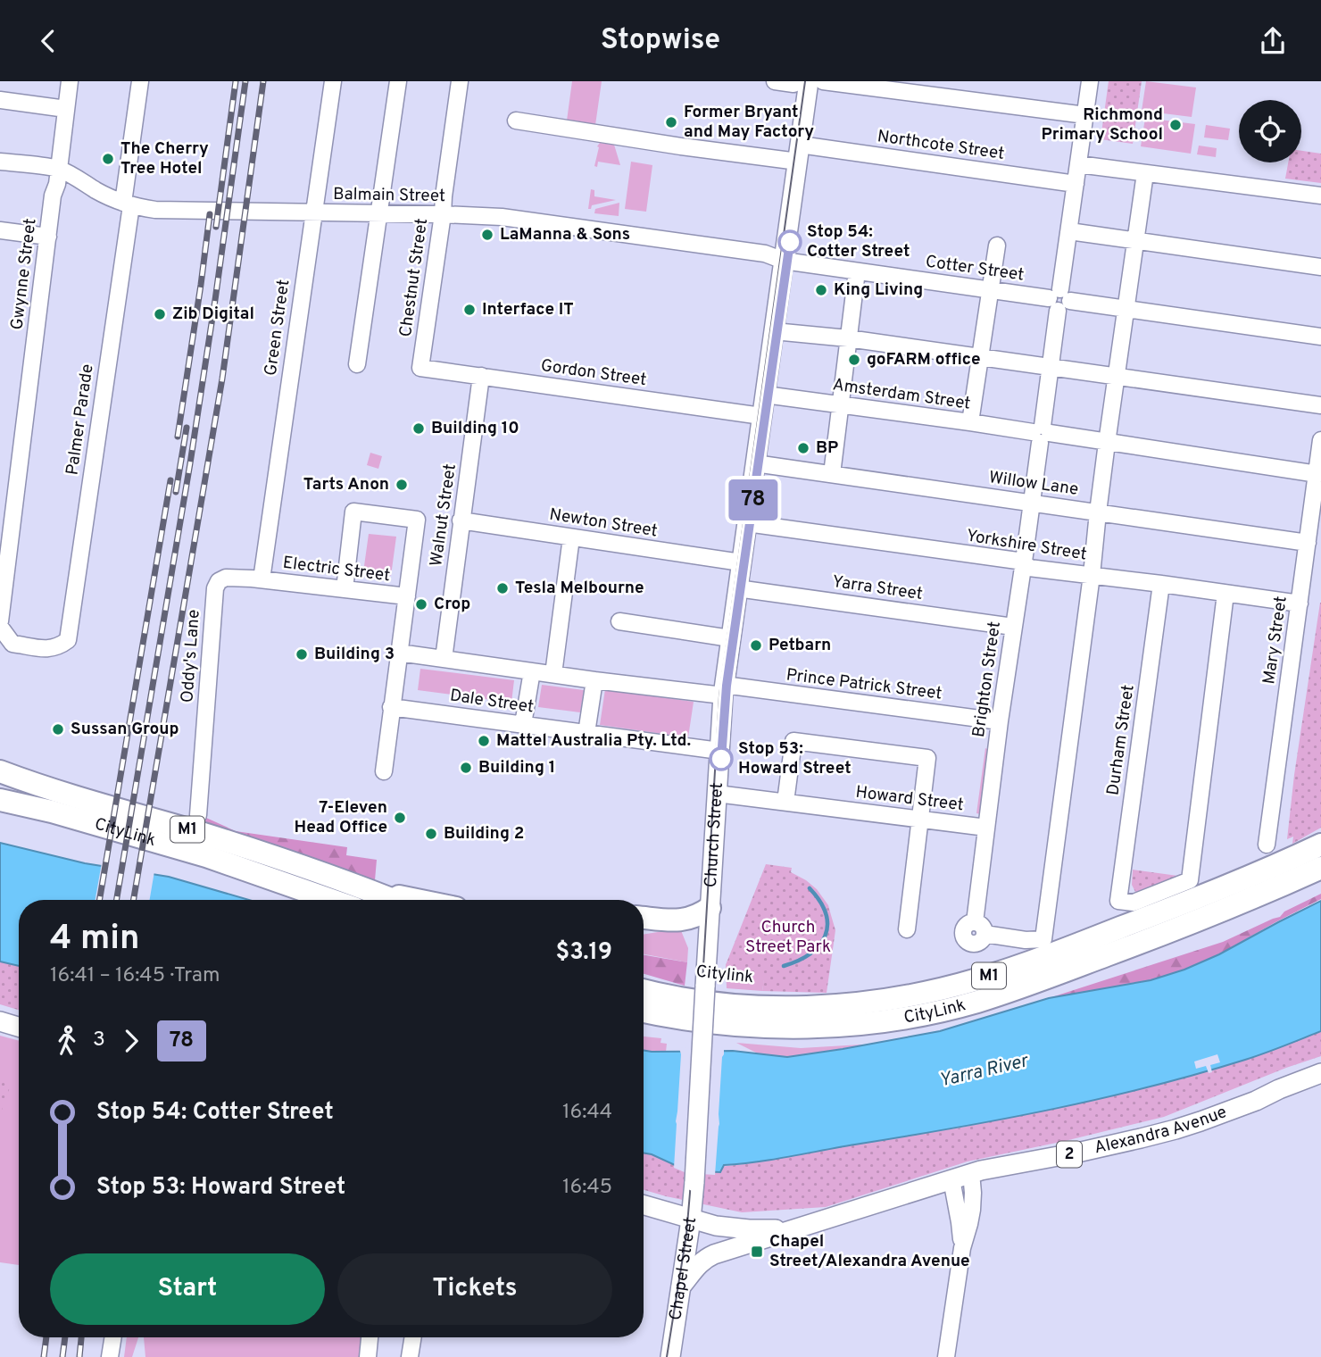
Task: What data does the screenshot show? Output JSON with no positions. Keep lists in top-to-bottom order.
{
  "streets": {
    "highway": ["M1", "CityLink"],
    "main road": [
      "Church Street",
      "Alexandra Avenue",
      "2",
      "Chapel Street"
    ],
    "street": [
      "Northcote Street",
      "Balmain Street",
      "Cotter Street",
      "Gwynne Street",
      "Chestnut Street",
      "Green Street",
      "Gordon Street",
      "Amsterdam Street",
      "Palmer Parade",
      "Willow Lane",
      "Walnut Street",
      "Newton Street",
      "Yorkshire Street",
      "Electric Street",
      "Yarra Street",
      "Mary Street",
      "Oddy's Lane",
      "Brighton Street",
      "Prince Patrick Street",
      "Dale Street",
      "Durham Street",
      "Howard Street",
      "Citylink"
    ]
  },
  "crossings": [
    ["Northcote Street", "Brighton Street"],
    ["Northcote Street", "Church Street"],
    ["Balmain Street", "Cotter Street"],
    ["Balmain Street", "Gwynne Street"],
    ["Balmain Street", "Chestnut Street"],
    ["Balmain Street", "Green Street"],
    ["Balmain Street", "Palmer Parade"],
    ["Balmain Street", "Church Street"],
    ["Cotter Street", "Brighton Street"],
    ["Cotter Street", "Church Street"],
    ["Chestnut Street", "Gordon Street"],
    ["Green Street", "Electric Street"],
    ["Green Street", "Oddy's Lane"],
    ["Gordon Street", "Walnut Street"],
    ["Gordon Street", "Church Street"],
    ["Amsterdam Street", "Mary Street"],
    ["Amsterdam Street", "Brighton Street"],
    ["Amsterdam Street", "Church Street"],
    ["Willow Lane", "Mary Street"],
    ["Willow Lane", "Brighton Street"],
    ["Willow Lane", "Church Street"],
    ["Walnut Street", "Newton Street"],
    ["Walnut Street", "Dale Street"],
    ["Newton Street", "Church Street"],
    ["Yorkshire Street", "Mary Street"],
    ["Yorkshire Street", "Brighton Street"],
    ["Yorkshire Street", "Durham Street"],
    ["Yorkshire Street", "Church Street"],
    ["Electric Street", "Oddy's Lane"],
    ["Yarra Street", "Brighton Street"],
    ["Yarra Street", "Church Street"],
    ["Brighton Street", "Prince Patrick Street"],
    ["Brighton Street", "Howard Street"],
    ["Prince Patrick Street", "Dale Street"],
    ["Prince Patrick Street", "Church Street"],
    ["Dale Street", "Church Street"],
    ["Howard Street", "Church Street"],
    ["M1", "Citylink"],
    ["Church Street", "Chapel Street"],
    ["Alexandra Avenue", "Chapel Street"]
  ],
  "water": ["Yarra River"],
  "parks": ["Church Street Park"],
  "places": {
    "other": [
      "Former Bryant and May Factory",
      "Richmond Primary School",
      "The Cherry Tree Hotel",
      "LaManna & Sons",
      "Stop 54: Cotter Street",
      "King Living",
      "Interface IT",
      "Zib Digital",
      "goFARM office",
      "Building 10",
      "BP",
      "Tarts Anon",
      "Tesla Melbourne",
      "Crop",
      "Petbarn",
      "Building 3",
      "Sussan Group",
      "Mattel Australia Pty. Ltd.",
      "Stop 53: Howard Street",
      "Building 1",
      "7-Eleven Head Office",
      "Building 2"
    ],
    "transit": ["Chapel Street/Alexandra Avenue"]
  },
  "lines": ["tram line 78"],
  "page": {
    "header": "Stopwise",
    "on_map": "78",
    "heading": ["4 min", "16:41 – 16:45 · Tram", "$3.19"],
    "legs": ["3", "78"],
    "list": [
      {
        "name": "Stop 54: Cotter Street",
        "value": "16:44"
      },
      {
        "name": "Stop 53: Howard Street",
        "value": "16:45"
      }
    ],
    "buttons": ["Start", "Tickets"]
  }
}
